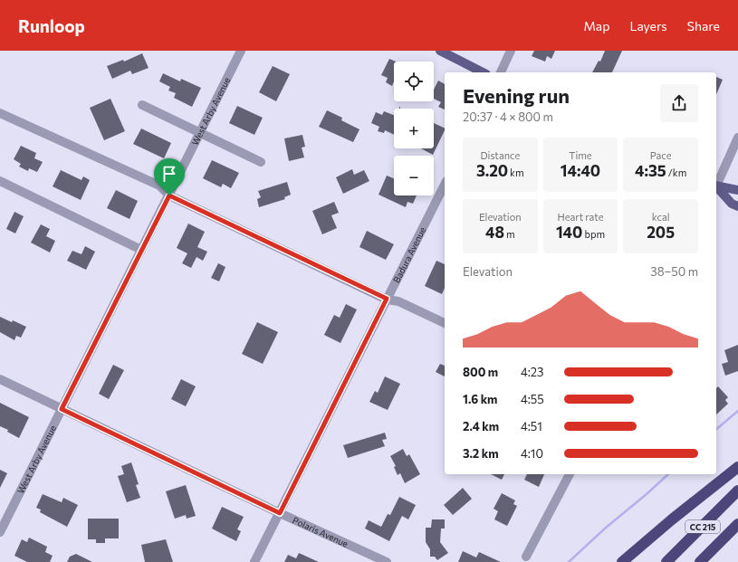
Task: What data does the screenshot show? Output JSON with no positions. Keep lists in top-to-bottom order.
{
  "streets": {
    "highway": ["CC 215"],
    "street": ["West Arby Avenue", "Badura Avenue", "Polaris Avenue"]
  },
  "crossings": [
    ["West Arby Avenue", "Polaris Avenue"],
    ["Badura Avenue", "Polaris Avenue"]
  ],
  "page": {
    "header": "Runloop",
    "nav": ["Map", "Layers", "Share"],
    "map_buttons": ["+", "−"],
    "heading": ["Evening run", "20:37 · 4 × 800 m"],
    "stats": [
      ["Distance", "3.20 km"],
      ["Time", "14:40"],
      ["Pace", "4:35 /km"],
      ["Elevation", "48 m"],
      ["Heart rate", "140 bpm"],
      ["kcal", "205"]
    ],
    "chart": ["Elevation", "38–50 m"],
    "list": [
      {
        "name": "800 m",
        "note": "4:23"
      },
      {
        "name": "1.6 km",
        "note": "4:55"
      },
      {
        "name": "2.4 km",
        "note": "4:51"
      },
      {
        "name": "3.2 km",
        "note": "4:10"
      }
    ]
  }
}
